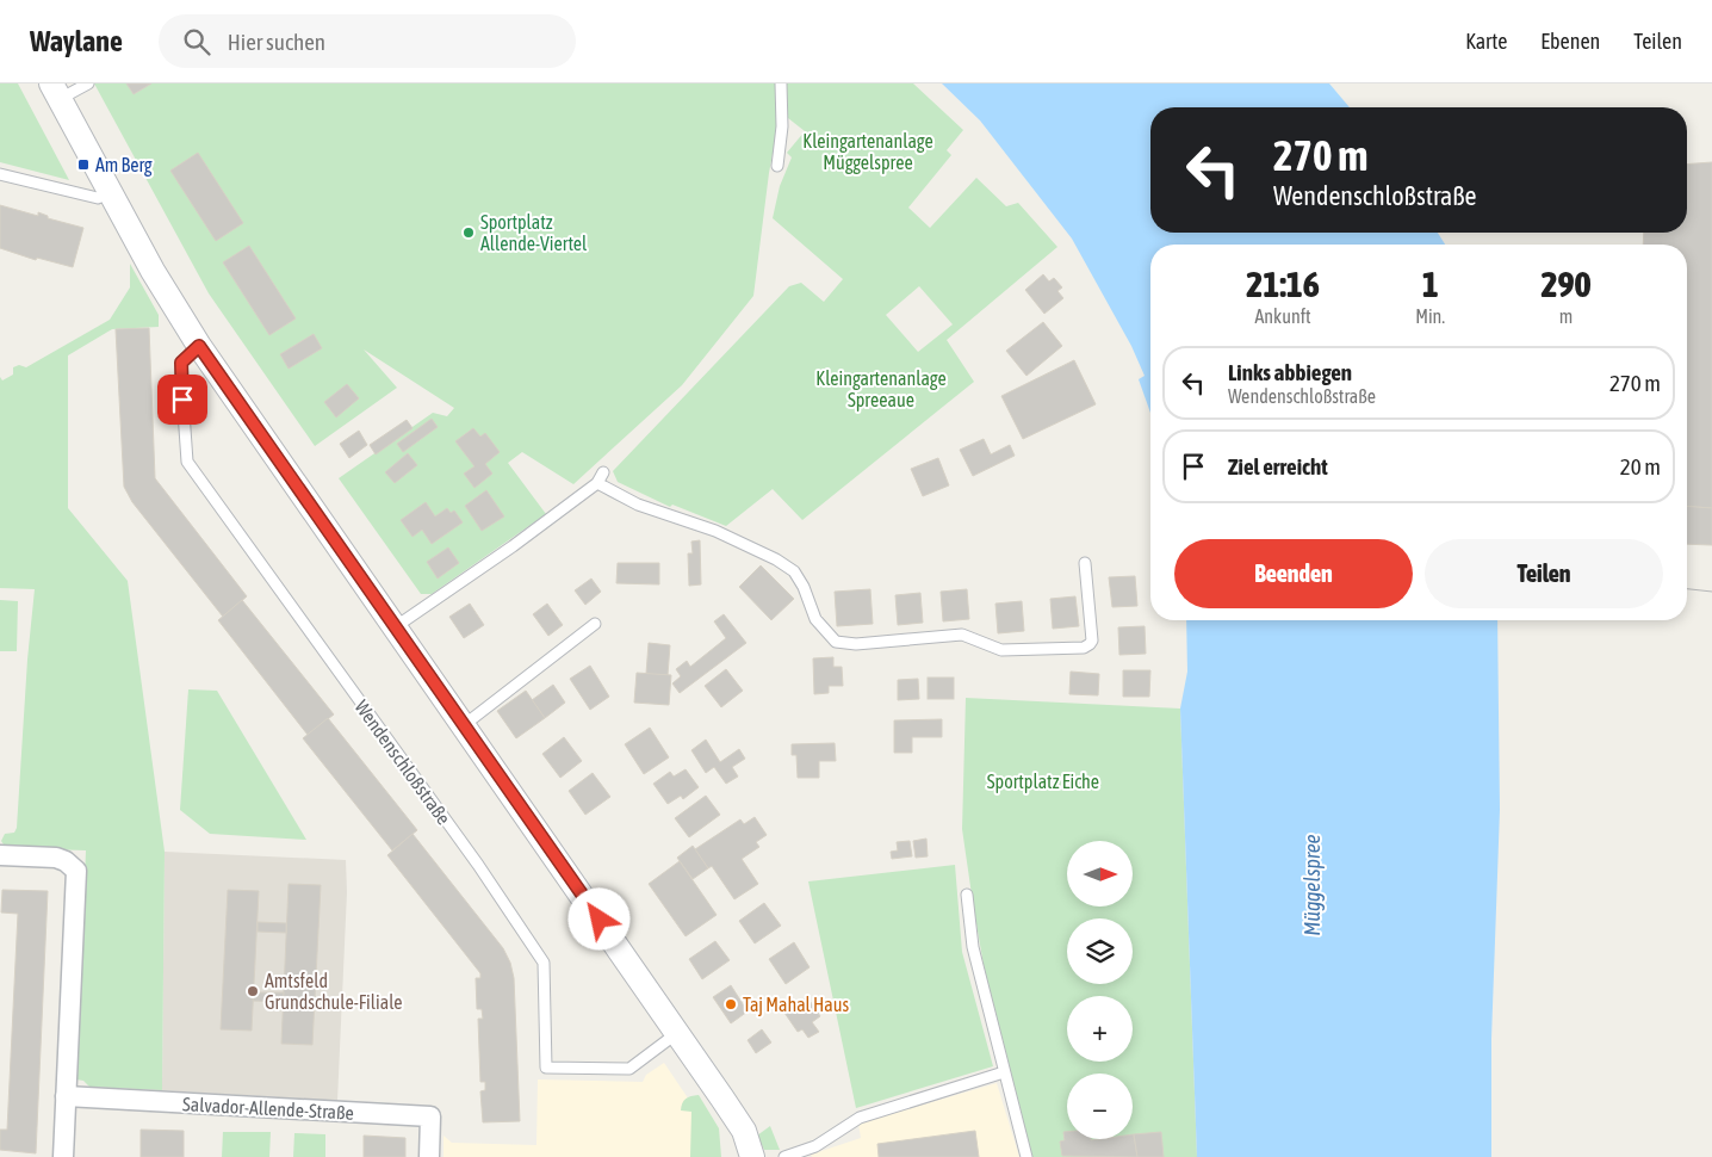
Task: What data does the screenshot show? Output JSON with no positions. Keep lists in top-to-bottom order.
{
  "streets": {
    "street": ["Salvador-Allende-Straße"],
    "lane": ["Wendenschloßstraße"]
  },
  "water": ["Müggelspree"],
  "parks": ["Kleingartenanlage Müggelspree", "Kleingartenanlage Spreeaue", "Sportplatz Eiche"],
  "places": {
    "transit": ["Am Berg"],
    "other": ["Sportplatz Allende-Viertel", "Amtsfeld Grundschule-Filiale", "Taj Mahal Haus"]
  },
  "north": "right",
  "page": {
    "header": "Waylane",
    "search": "Hier suchen",
    "nav": ["Karte", "Ebenen", "Teilen"],
    "turn": ["270 m", "Wendenschloßstraße"],
    "eta": [
      "21:16",
      "Ankunft",
      "1",
      "Min.",
      "290",
      "m"
    ],
    "list": [
      {
        "name": "Links abbiegen",
        "note": "Wendenschloßstraße",
        "value": "270 m"
      },
      {
        "name": "Ziel erreicht",
        "value": "20 m"
      }
    ],
    "buttons": ["Beenden", "Teilen"],
    "map_buttons": ["+", "−"]
  }
}
